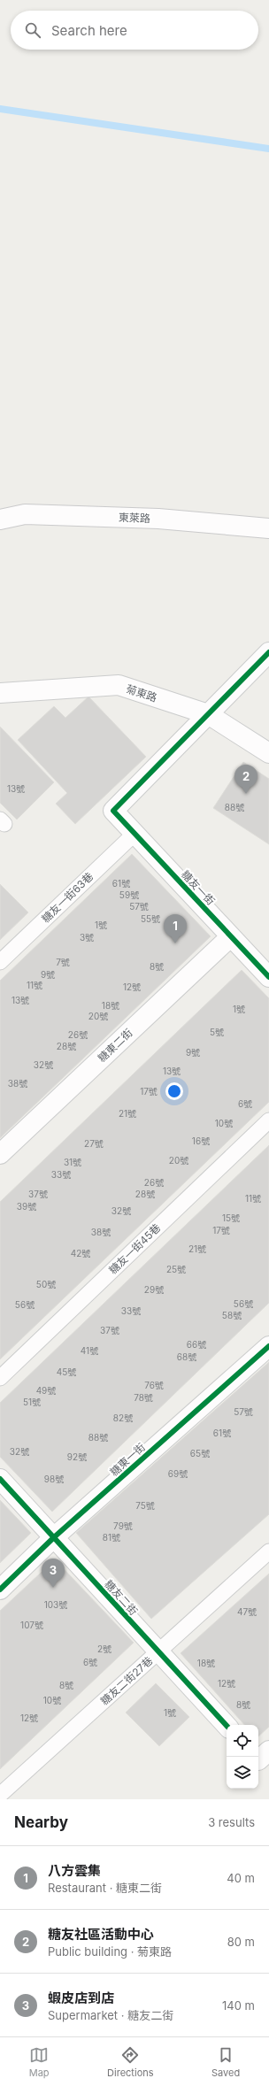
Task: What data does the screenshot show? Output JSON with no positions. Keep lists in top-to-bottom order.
{
  "streets": {
    "street": [
      "東萊路",
      "菊東路",
      "糖友一街",
      "糖東二街",
      "糖東一街",
      "糖友二街"
    ],
    "lane": ["糖友一街63巷", "糖友一街45巷", "糖友二街27巷"]
  },
  "crossings": [
    ["菊東路", "糖友一街"],
    ["糖友一街", "糖友一街63巷"],
    ["糖友一街", "糖東二街"],
    ["糖東一街", "糖友二街"],
    ["糖友二街", "糖友二街27巷"]
  ],
  "house_numbers": [
    "13號",
    "88號",
    "61號",
    "59號",
    "57號",
    "55號",
    "1號",
    "3號",
    "7號",
    "8號",
    "9號",
    "11號",
    "12號",
    "13號",
    "18號",
    "1號",
    "20號",
    "5號",
    "26號",
    "28號",
    "9號",
    "32號",
    "13號",
    "38號",
    "17號",
    "6號",
    "21號",
    "10號",
    "16號",
    "27號",
    "20號",
    "31號",
    "33號",
    "26號",
    "37號",
    "28號",
    "11號",
    "39號",
    "32號",
    "15號",
    "17號",
    "38號",
    "21號",
    "42號",
    "25號",
    "50號",
    "29號",
    "56號",
    "56號",
    "33號",
    "58號",
    "37號",
    "66號",
    "41號",
    "68號",
    "45號",
    "76號",
    "49號",
    "78號",
    "51號",
    "57號",
    "82號",
    "61號",
    "88號",
    "32號",
    "65號",
    "92號",
    "69號",
    "98號",
    "75號",
    "79號",
    "81號",
    "103號",
    "47號",
    "107號",
    "2號",
    "6號",
    "18號",
    "12號",
    "8號",
    "10號",
    "8號",
    "1號",
    "12號"
  ],
  "page": {
    "search": "Search here",
    "pins": ["2", "1", "3"],
    "heading": ["Nearby", "3 results"],
    "list": [
      {
        "mark": "1",
        "name": "八方雲集",
        "note": "Restaurant · 糖東二街",
        "value": "40 m"
      },
      {
        "mark": "2",
        "name": "糖友社區活動中心",
        "note": "Public building · 菊東路",
        "value": "80 m"
      },
      {
        "mark": "3",
        "name": "蝦皮店到店",
        "note": "Supermarket · 糖友二街",
        "value": "140 m"
      }
    ],
    "nav": ["Map", "Directions", "Saved"]
  }
}
